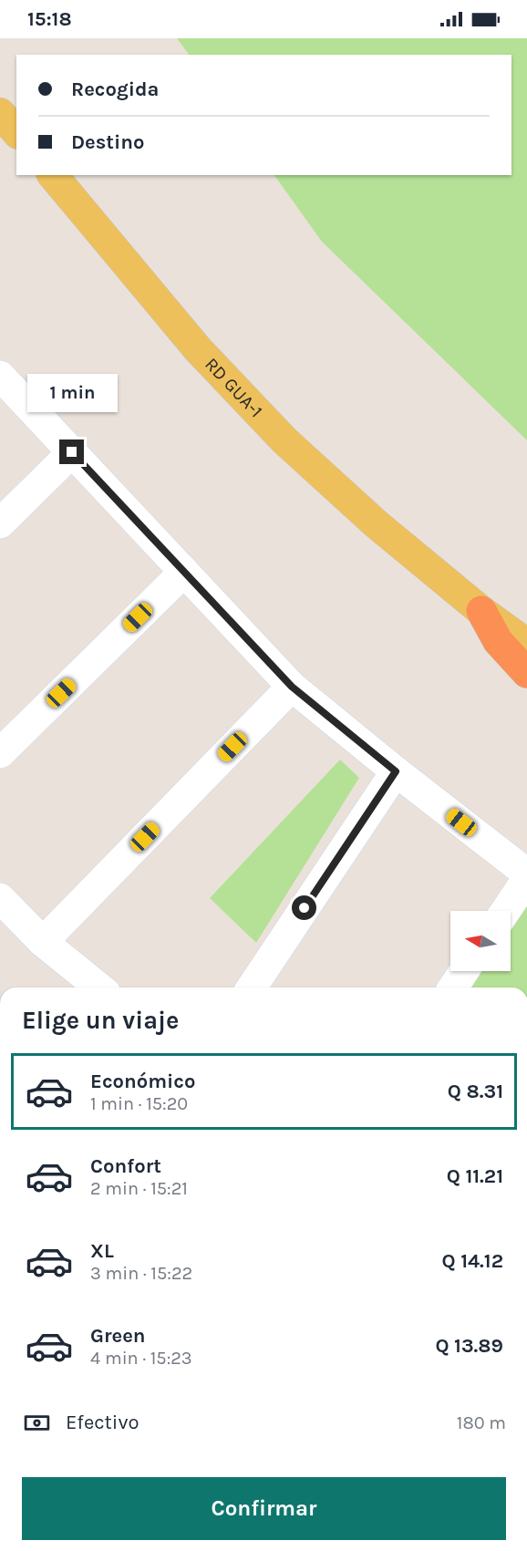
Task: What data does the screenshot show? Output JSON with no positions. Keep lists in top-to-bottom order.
{
  "streets": {
    "main road": ["RD GUA-1"]
  },
  "north": "left",
  "page": {
    "status": "15:18",
    "banner": ["Recogida", "Destino"],
    "bubble": "1 min",
    "heading": "Elige un viaje",
    "list": [
      {
        "name": "Económico",
        "note": "1 min · 15:20",
        "value": "Q 8.31"
      },
      {
        "name": "Confort",
        "note": "2 min · 15:21",
        "value": "Q 11.21"
      },
      {
        "name": "XL",
        "note": "3 min · 15:22",
        "value": "Q 14.12"
      },
      {
        "name": "Green",
        "note": "4 min · 15:23",
        "value": "Q 13.89"
      }
    ],
    "pay": ["Efectivo", "180 m"],
    "buttons": "Confirmar"
  }
}
